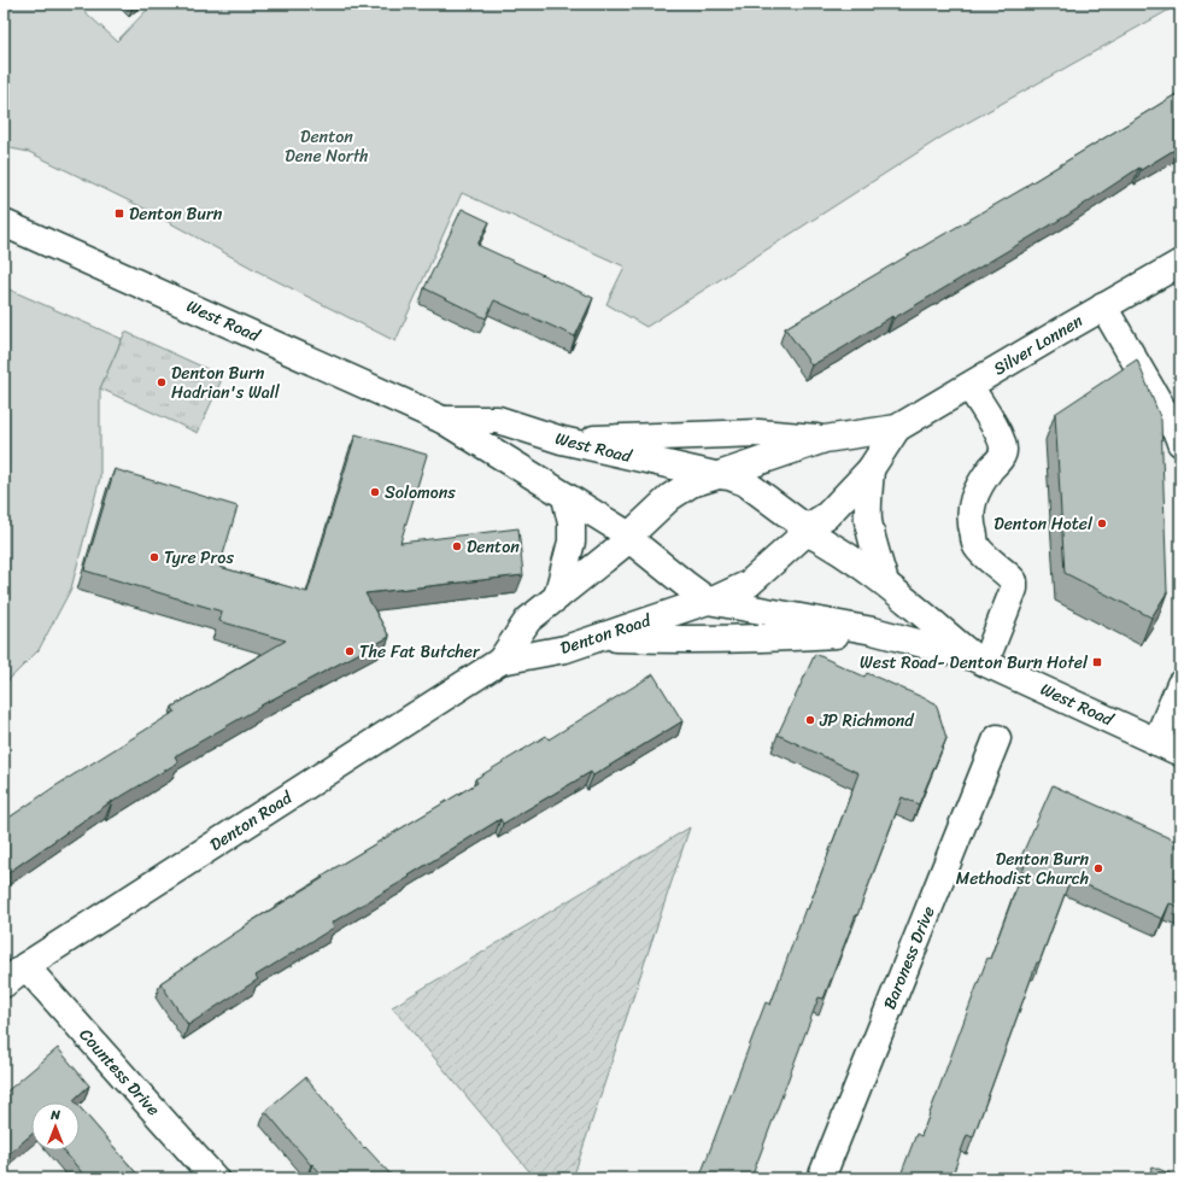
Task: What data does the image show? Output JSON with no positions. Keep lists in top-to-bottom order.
{
  "streets": {
    "main road": [
      "West Road",
      "Silver Lonnen",
      "Denton Road",
      "Baroness Drive",
      "Countess Drive"
    ]
  },
  "crossings": [
    ["West Road", "Silver Lonnen"],
    ["West Road", "Denton Road"],
    ["Silver Lonnen", "Denton Road"],
    ["Denton Road", "Countess Drive"]
  ],
  "parks": ["Denton Dene North"],
  "places": {
    "transit": ["Denton Burn", "West Road- Denton Burn Hotel"],
    "other": [
      "Denton Burn Hadrian's Wall",
      "Solomons",
      "Denton Hotel",
      "Denton",
      "Tyre Pros",
      "The Fat Butcher",
      "JP Richmond",
      "Denton Burn Methodist Church"
    ]
  },
  "north": "top"
}
